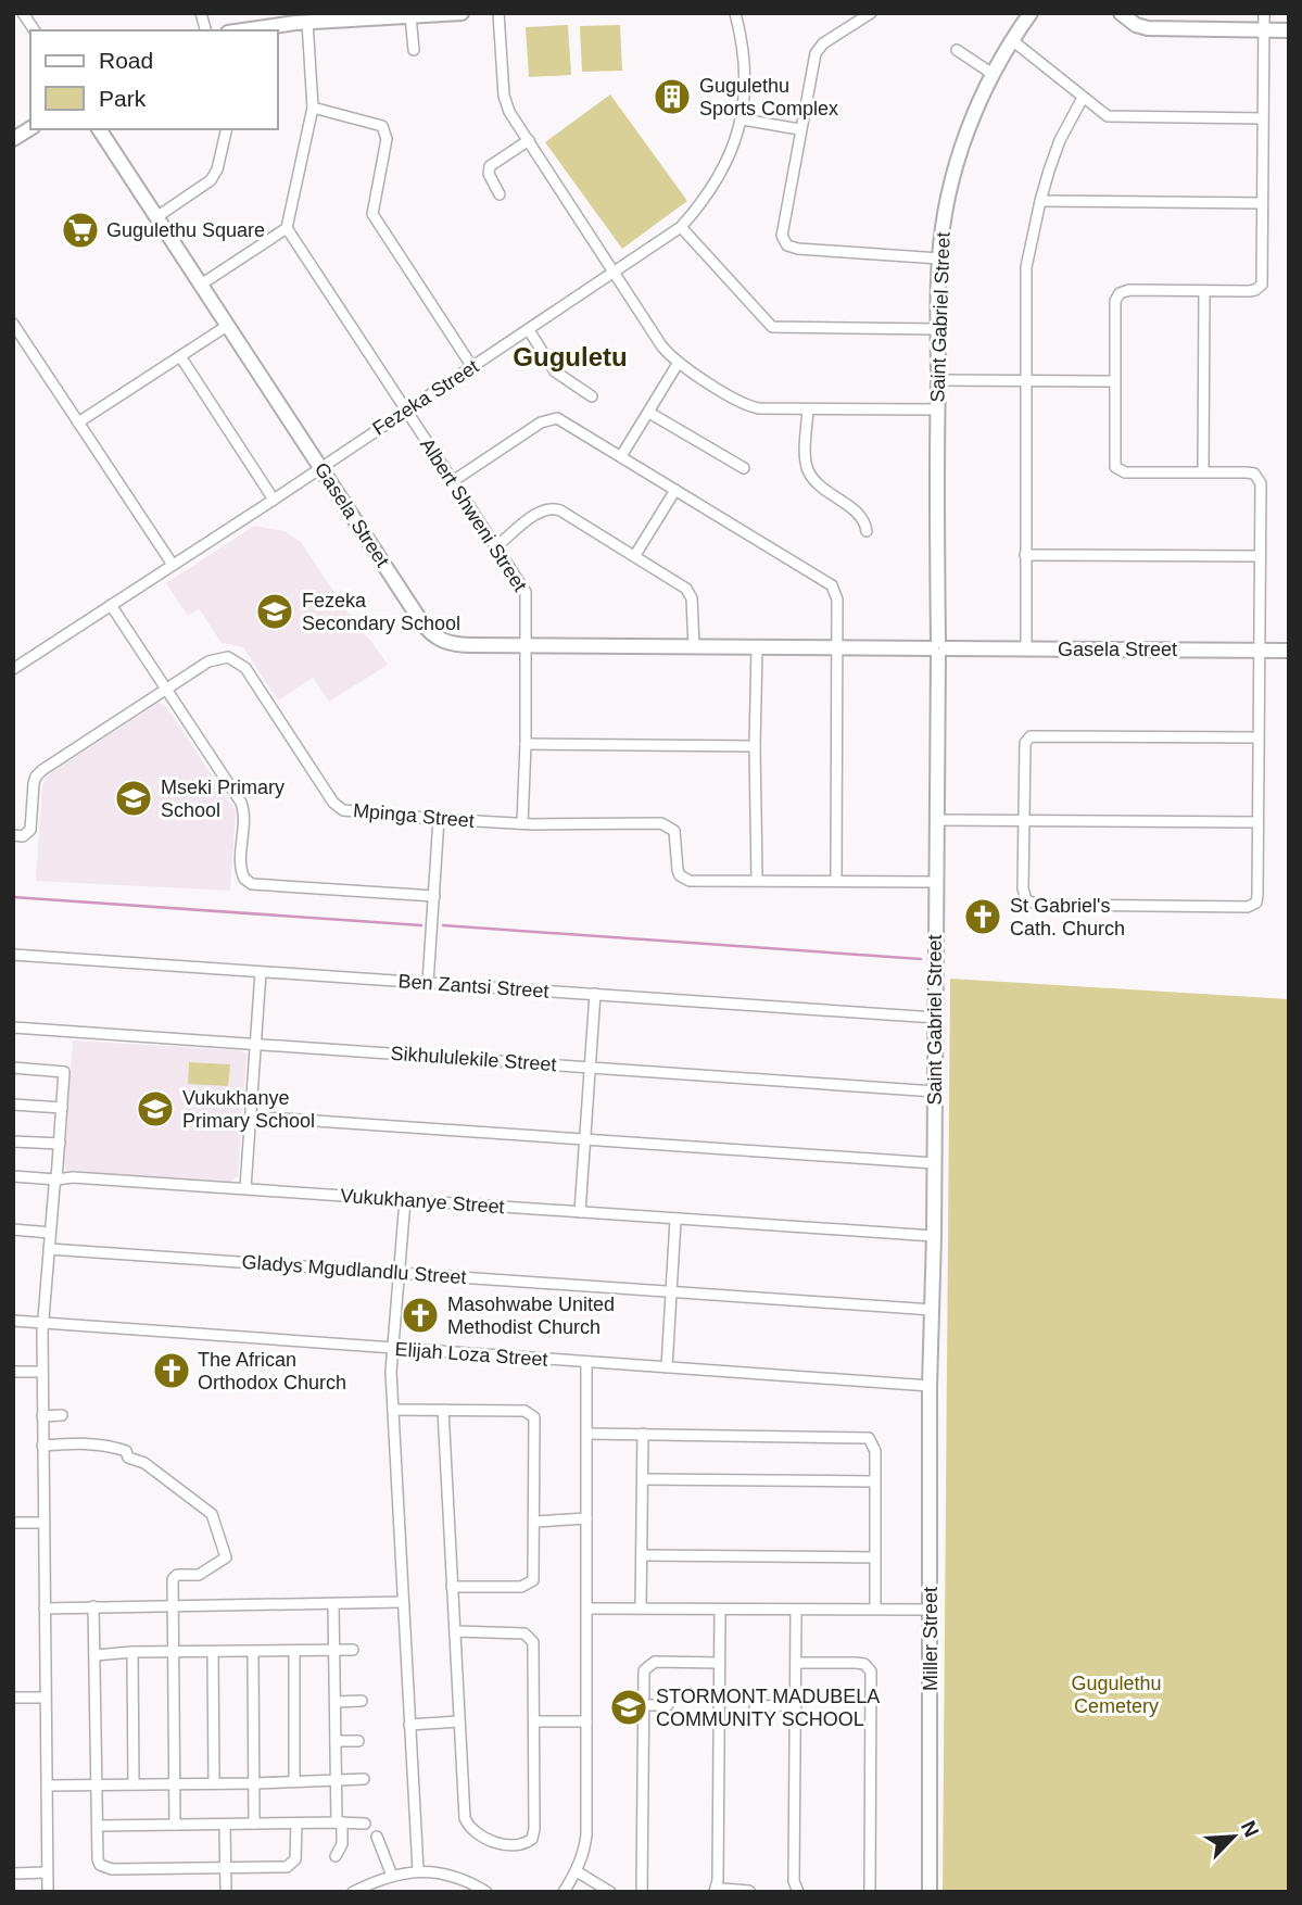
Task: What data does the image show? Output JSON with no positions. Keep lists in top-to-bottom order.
{
  "streets": {
    "street": [
      "Saint Gabriel Street",
      "Fezeka Street",
      "Gasela Street",
      "Albert Shweni Street",
      "Mpinga Street",
      "Ben Zantsi Street",
      "Sikhululekile Street",
      "Vukukhanye Street",
      "Gladys Mgudlandlu Street",
      "Elijah Loza Street",
      "Miller Street"
    ]
  },
  "crossings": [
    ["Saint Gabriel Street", "Gasela Street"],
    ["Saint Gabriel Street", "Mpinga Street"],
    ["Saint Gabriel Street", "Ben Zantsi Street"],
    ["Saint Gabriel Street", "Sikhululekile Street"],
    ["Saint Gabriel Street", "Vukukhanye Street"],
    ["Saint Gabriel Street", "Gladys Mgudlandlu Street"],
    ["Saint Gabriel Street", "Elijah Loza Street"],
    ["Saint Gabriel Street", "Miller Street"],
    ["Fezeka Street", "Gasela Street"],
    ["Fezeka Street", "Albert Shweni Street"],
    ["Gasela Street", "Albert Shweni Street"],
    ["Albert Shweni Street", "Mpinga Street"],
    ["Elijah Loza Street", "Miller Street"]
  ],
  "districts": ["Guguletu"],
  "parks": ["Gugulethu Cemetery"],
  "places": {
    "building": ["Gugulethu Sports Complex"],
    "supermarket": ["Gugulethu Square"],
    "school or university": [
      "Fezeka Secondary School",
      "Mseki Primary School",
      "Vukukhanye Primary School",
      "STORMONT MADUBELA COMMUNITY SCHOOL"
    ],
    "church": ["St Gabriel's Cath. Church", "Masohwabe United Methodist Church", "The African Orthodox Church"]
  },
  "legend": ["Road", "Park"],
  "north": "top right"
}
